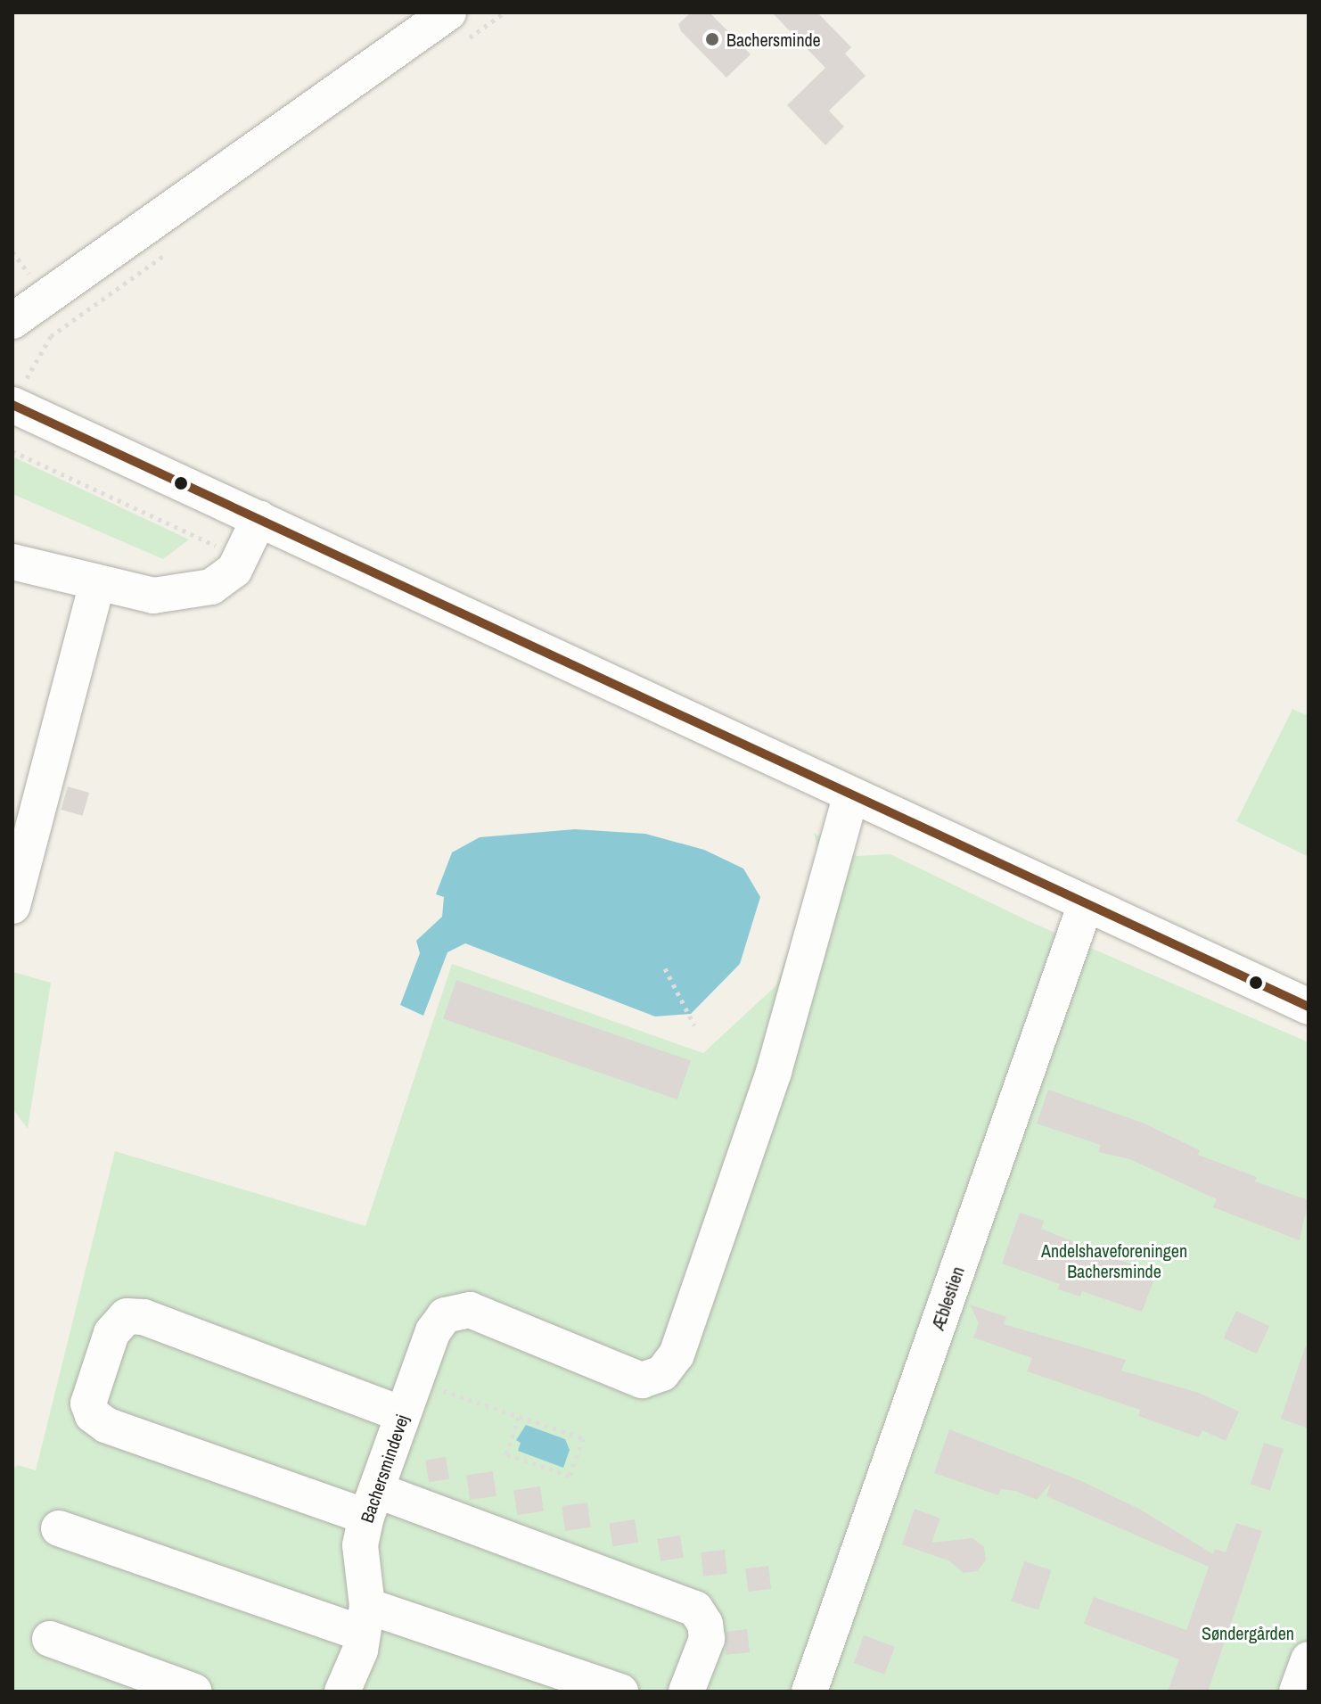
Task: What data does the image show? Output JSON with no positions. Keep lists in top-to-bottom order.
{
  "streets": {
    "street": ["Æblestien", "Bachersmindevej"]
  },
  "parks": ["Andelshaveforeningen Bachersminde", "Søndergården"],
  "places": ["Bachersminde"]
}
